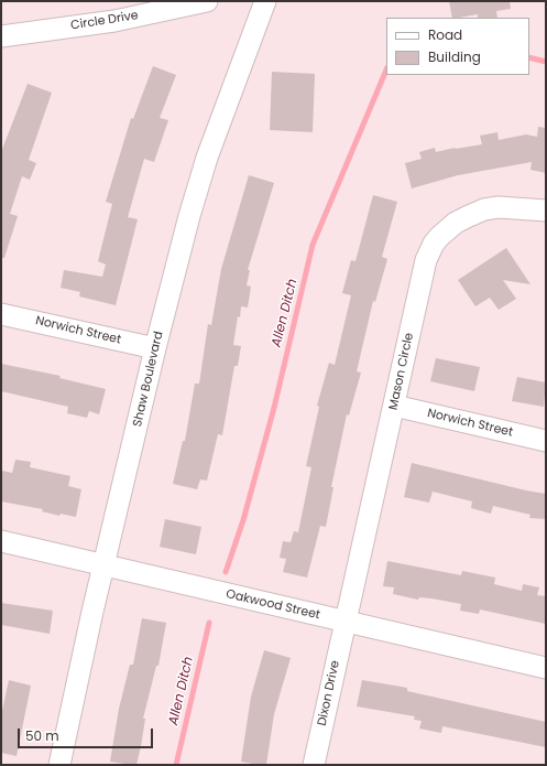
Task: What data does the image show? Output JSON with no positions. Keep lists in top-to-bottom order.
{
  "streets": {
    "street": [
      "Circle Drive",
      "Norwich Street",
      "Mason Circle",
      "Shaw Boulevard",
      "Oakwood Street",
      "Dixon Drive"
    ]
  },
  "crossings": [
    ["Norwich Street", "Mason Circle"],
    ["Norwich Street", "Shaw Boulevard"],
    ["Mason Circle", "Oakwood Street"],
    ["Mason Circle", "Dixon Drive"],
    ["Shaw Boulevard", "Oakwood Street"],
    ["Oakwood Street", "Dixon Drive"]
  ],
  "water": ["Allen Ditch"],
  "legend": ["Road", "Building"],
  "scale_bar": "50 m"
}
